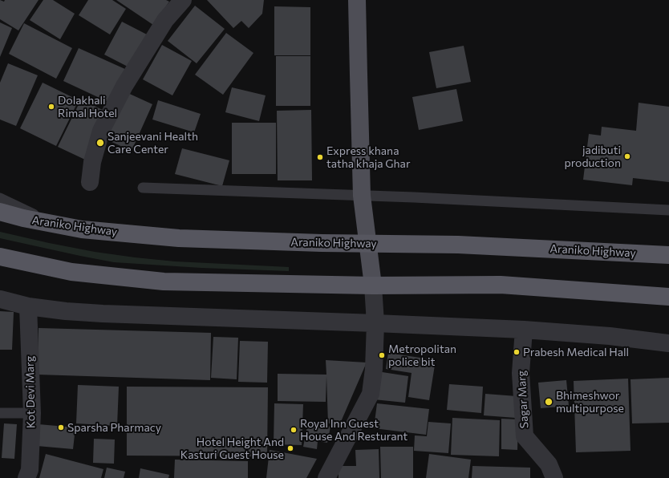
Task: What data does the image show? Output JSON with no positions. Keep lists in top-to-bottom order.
{
  "streets": {
    "highway": ["Araniko Highway"],
    "street": ["Kot Devi Marg", "Sagar Marg"]
  },
  "places": [
    "Dolakhali Rimal Hotel",
    "Sanjeevani Health Care Center",
    "jadibuti production",
    "Express khana tatha khaja Ghar",
    "Prabesh Medical Hall",
    "Metropolitan police bit",
    "Bhimeshwor multipurpose",
    "Sparsha Pharmacy",
    "Royal Inn Guest House And Resturant",
    "Hotel Height And Kasturi Guest House"
  ]
}
